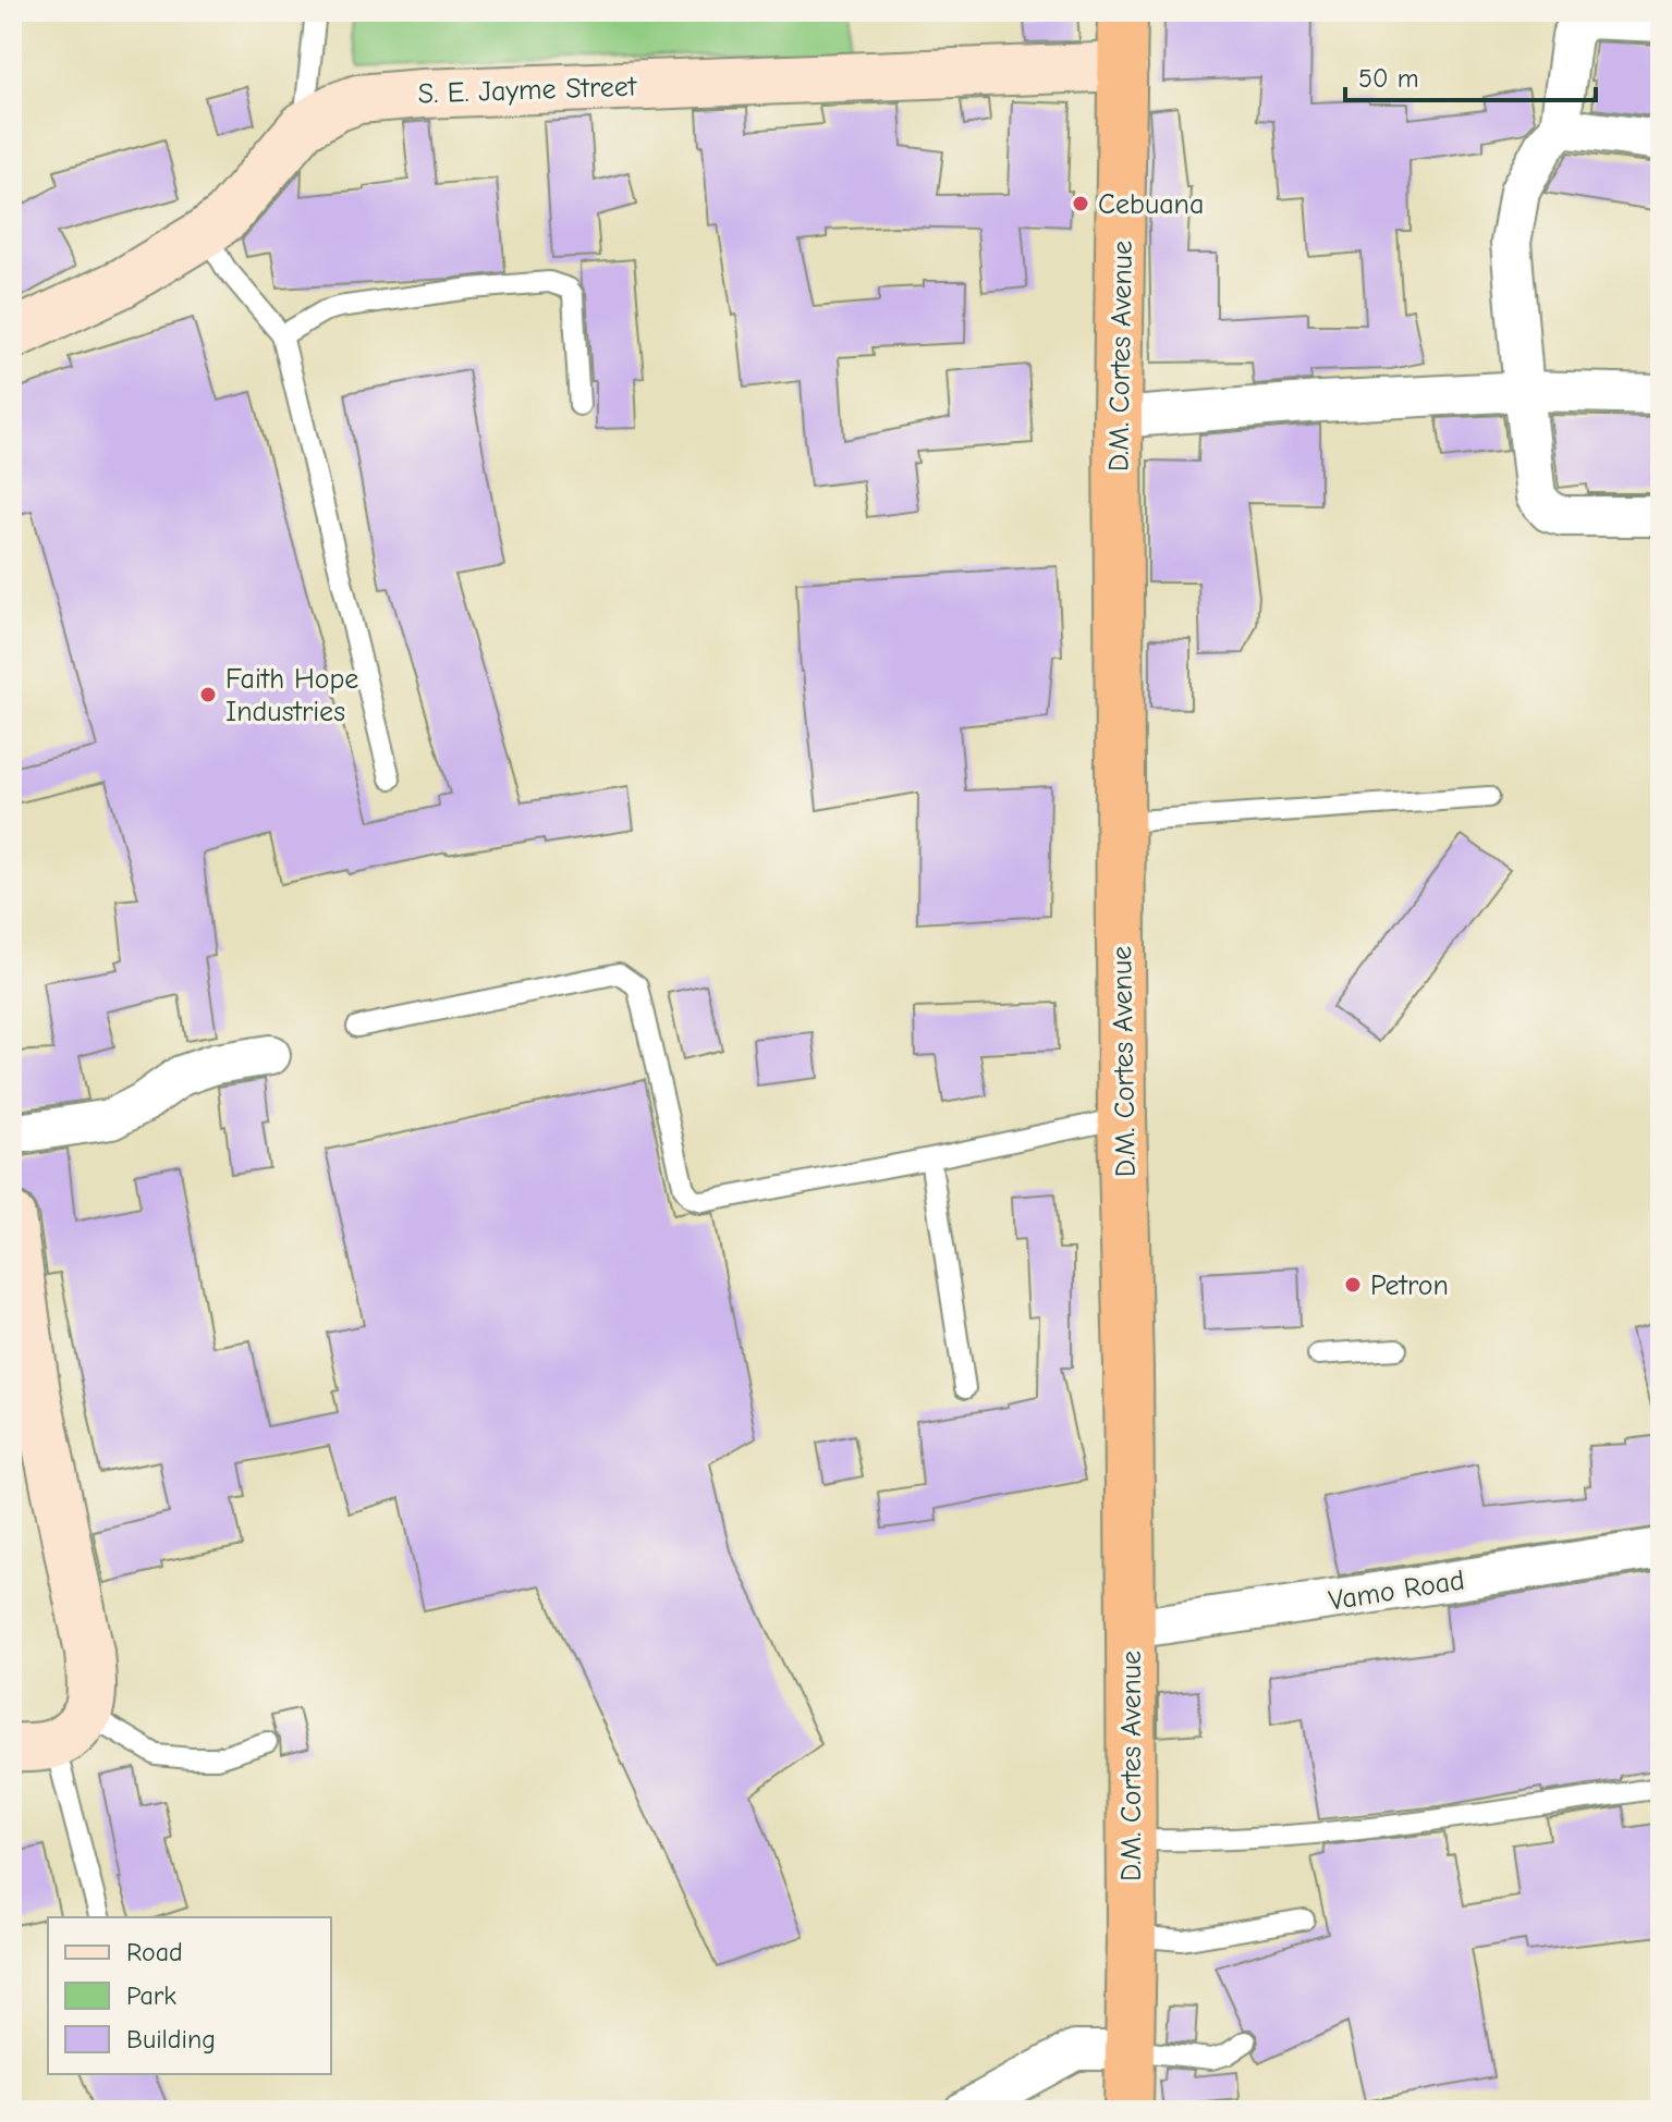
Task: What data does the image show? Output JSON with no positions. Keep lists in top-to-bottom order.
{
  "streets": {
    "highway": ["D.M. Cortes Avenue"],
    "street": ["S. E. Jayme Street", "Vamo Road"]
  },
  "crossings": [
    ["S. E. Jayme Street", "D.M. Cortes Avenue"],
    ["D.M. Cortes Avenue", "Vamo Road"]
  ],
  "places": ["Cebuana", "Faith Hope Industries", "Petron"],
  "legend": ["Road", "Park", "Building"],
  "scale_bar": "50 m"
}
